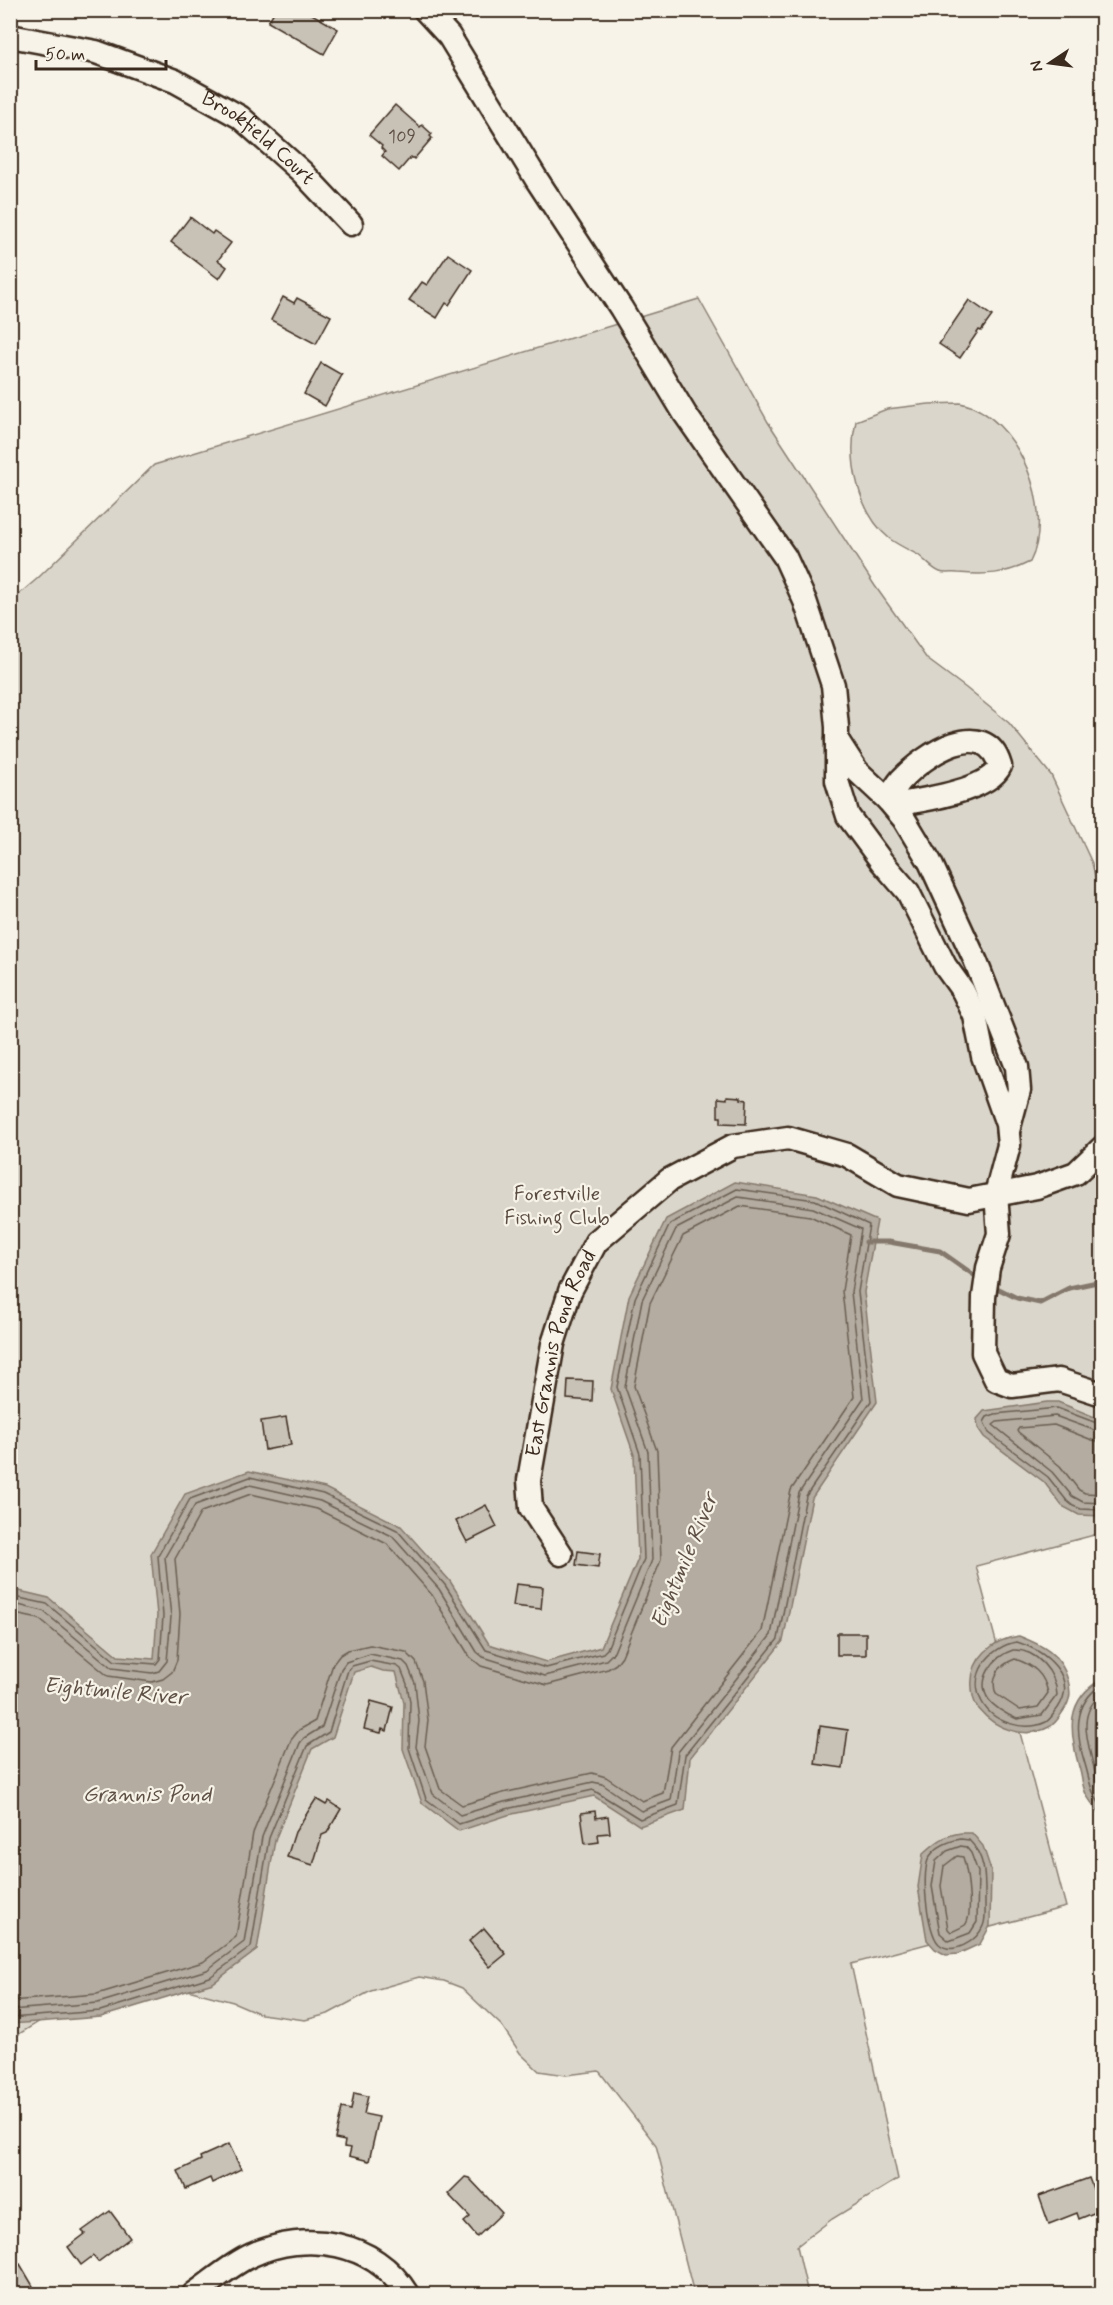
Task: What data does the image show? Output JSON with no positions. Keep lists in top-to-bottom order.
{
  "streets": {
    "street": ["Brookfield Court", "East Grannis Pond Road"]
  },
  "water": ["Eightmile River", "Grannis Pond"],
  "parks": ["Forestville Fishing Club"],
  "house_numbers": ["109"],
  "scale_bar": "50 m",
  "north": "left"
}
